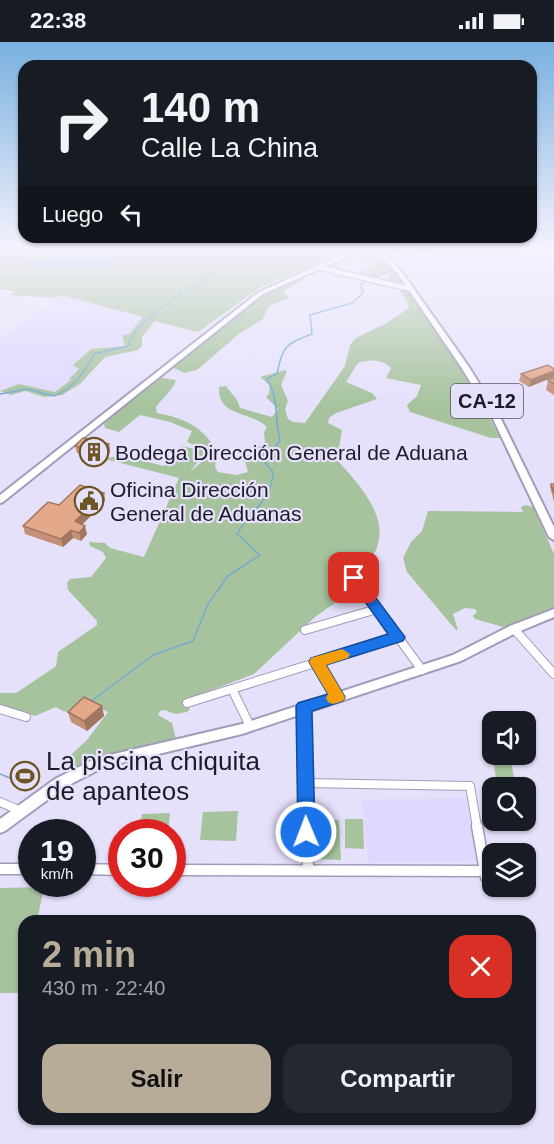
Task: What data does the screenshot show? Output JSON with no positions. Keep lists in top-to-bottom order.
{
  "streets": {
    "main road": ["CA-12"]
  },
  "places": {
    "building": ["Bodega Dirección General de Aduana"],
    "public building": ["Oficina Dirección General de Aduanas"],
    "sports": ["La piscina chiquita de apanteos"]
  },
  "page": {
    "status": "22:38",
    "turn": ["140 m", "Calle La China"],
    "then": "Luego",
    "speed": "19 km/h",
    "limit": "30",
    "heading": ["2 min", "430 m · 22:40"],
    "buttons": ["Salir", "Compartir"]
  }
}
